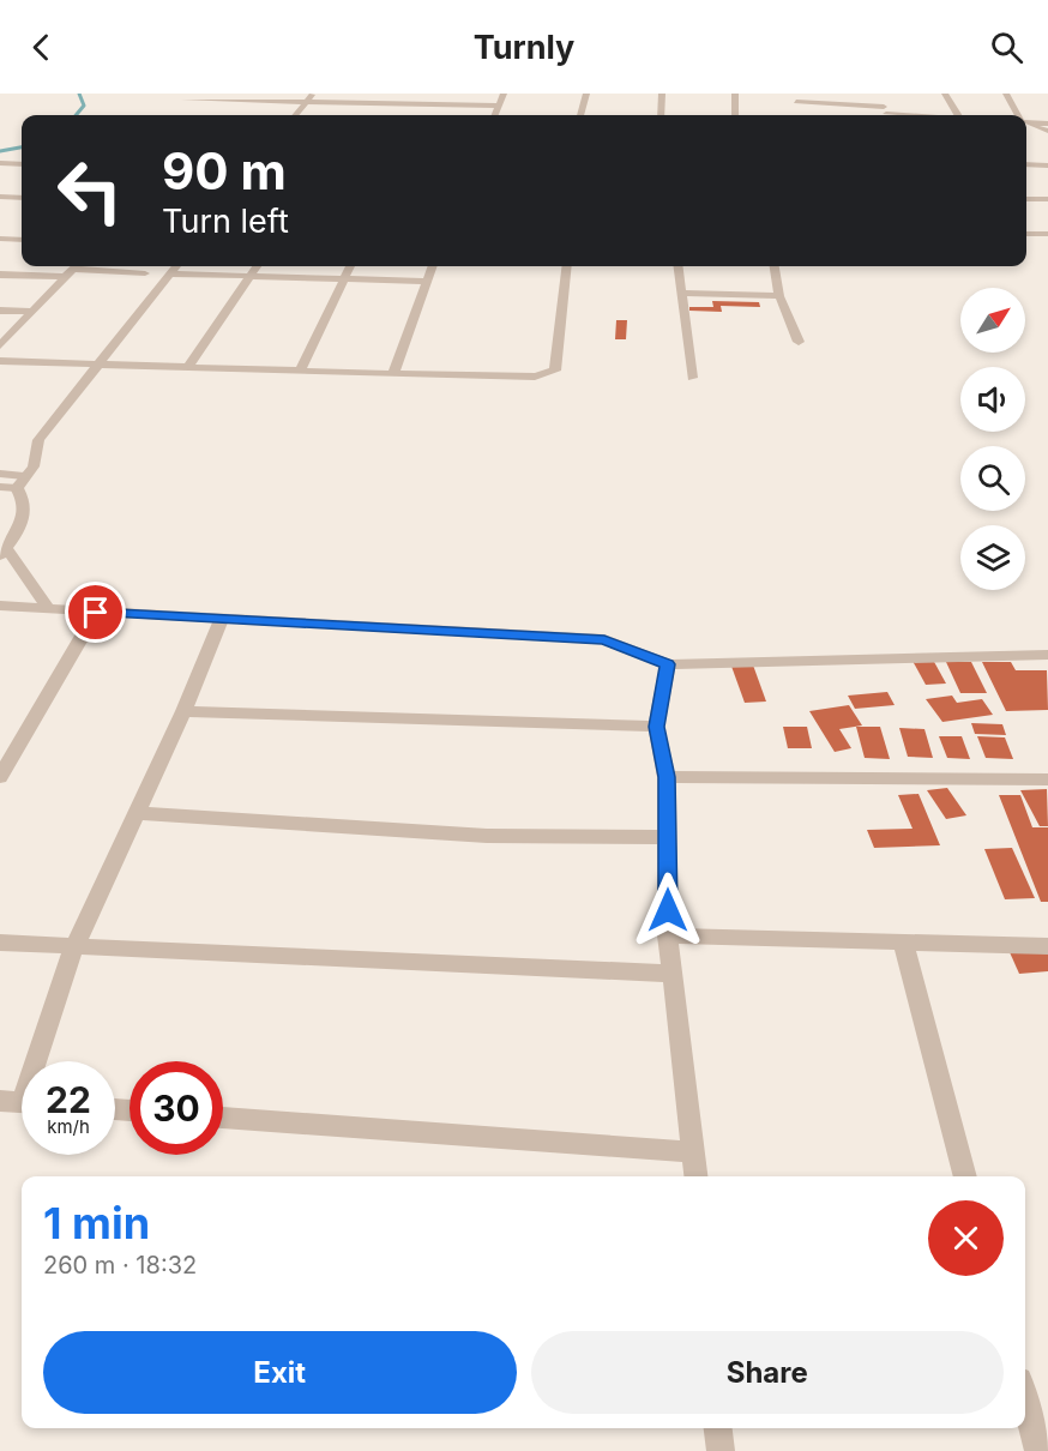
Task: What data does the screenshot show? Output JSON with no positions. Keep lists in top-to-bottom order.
{
  "north": "top right",
  "page": {
    "header": "Turnly",
    "turn": ["90 m", "Turn left"],
    "speed": "22 km/h",
    "limit": "30",
    "heading": ["1 min", "260 m · 18:32"],
    "buttons": ["Exit", "Share"]
  }
}
